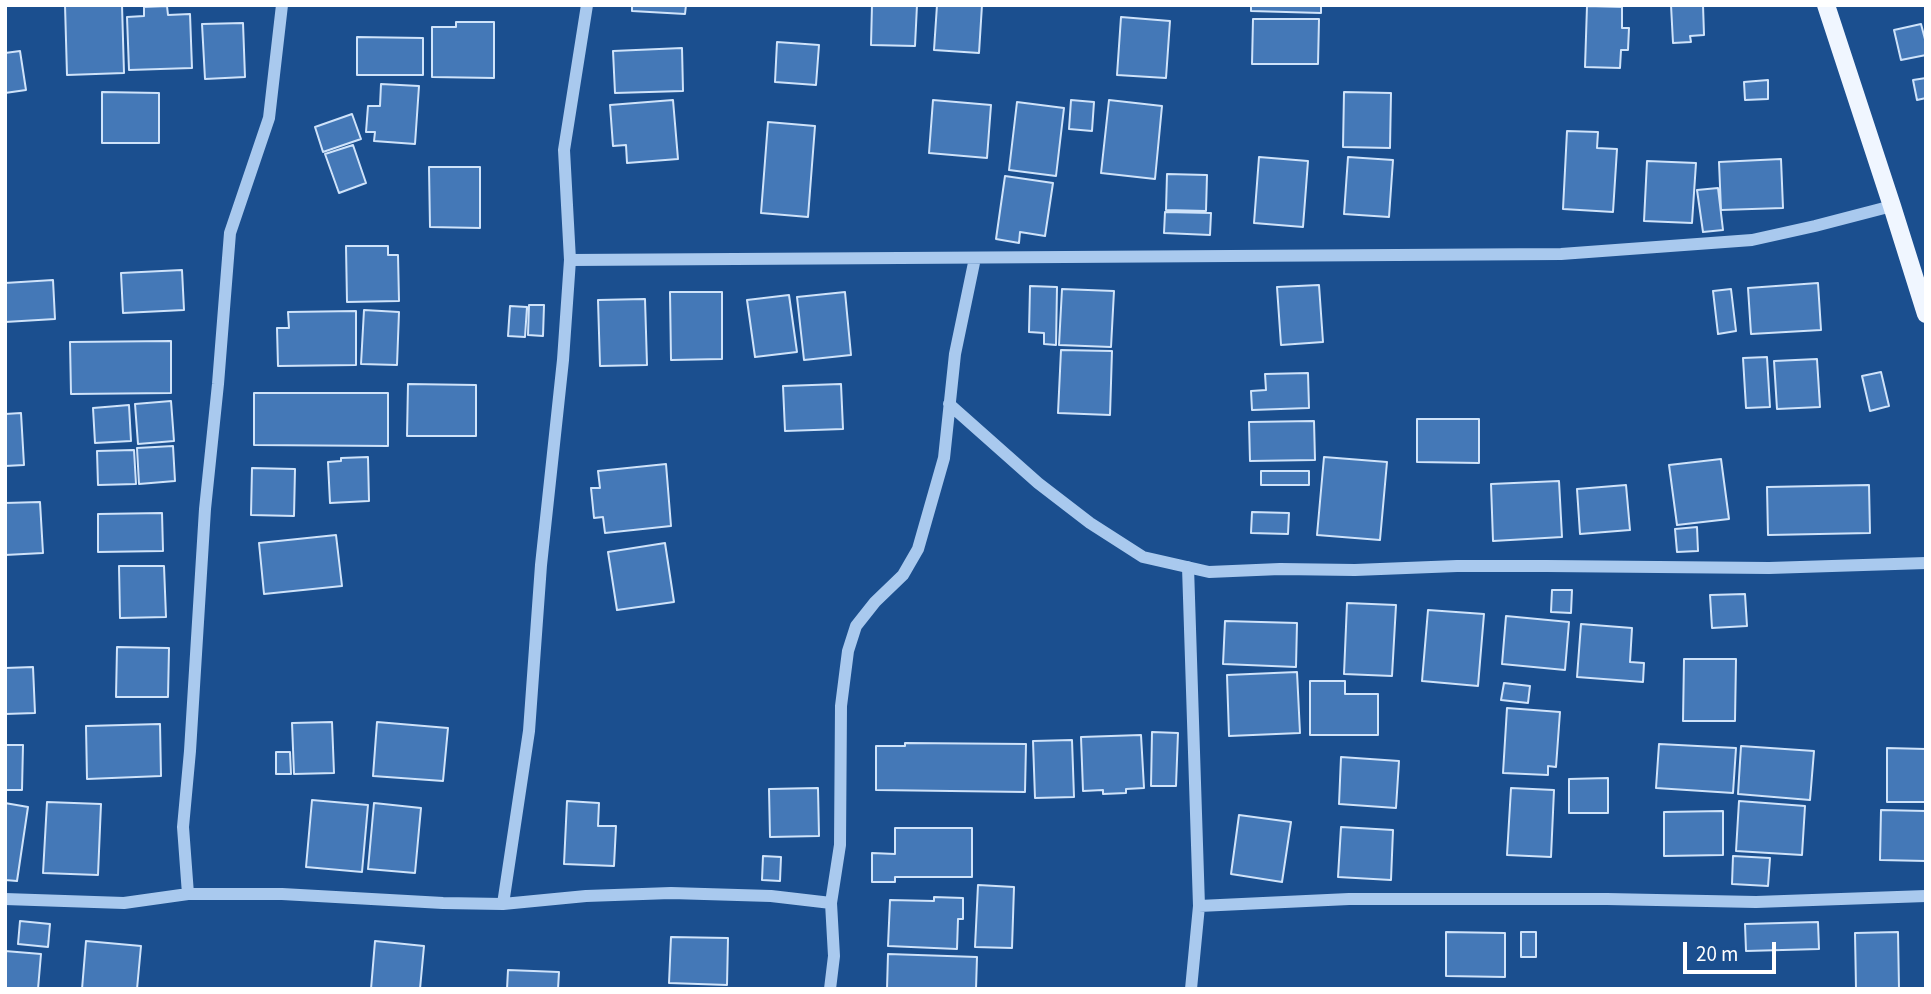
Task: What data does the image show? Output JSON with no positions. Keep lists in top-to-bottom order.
{
  "scale_bar": "20 m"
}
